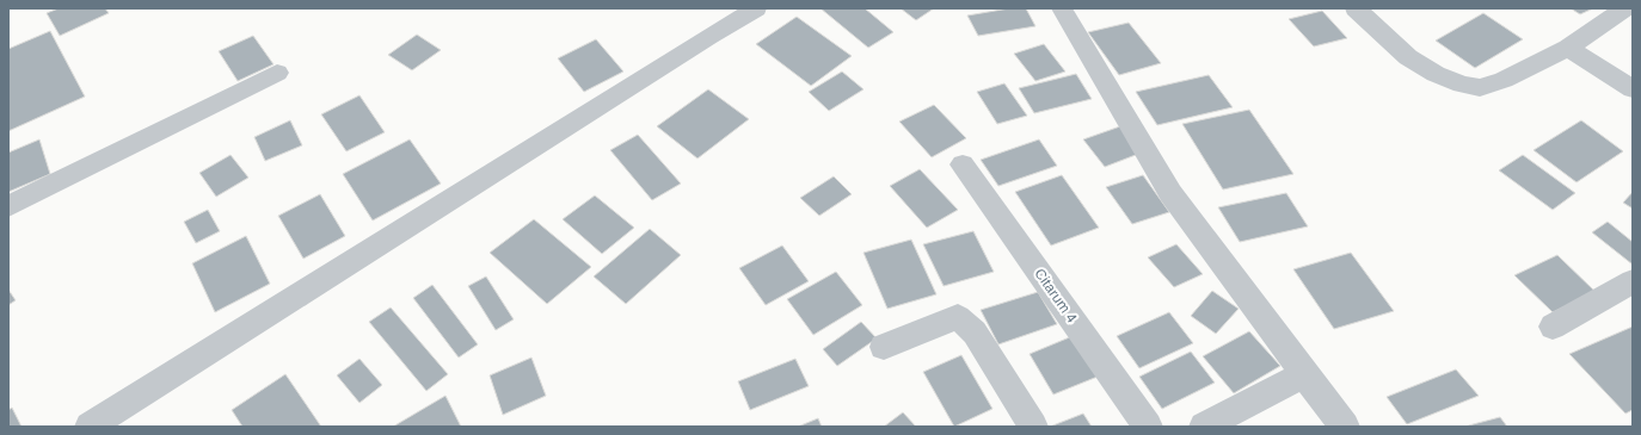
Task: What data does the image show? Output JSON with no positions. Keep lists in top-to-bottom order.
{
  "streets": {
    "street": ["Citarum 4"]
  }
}
